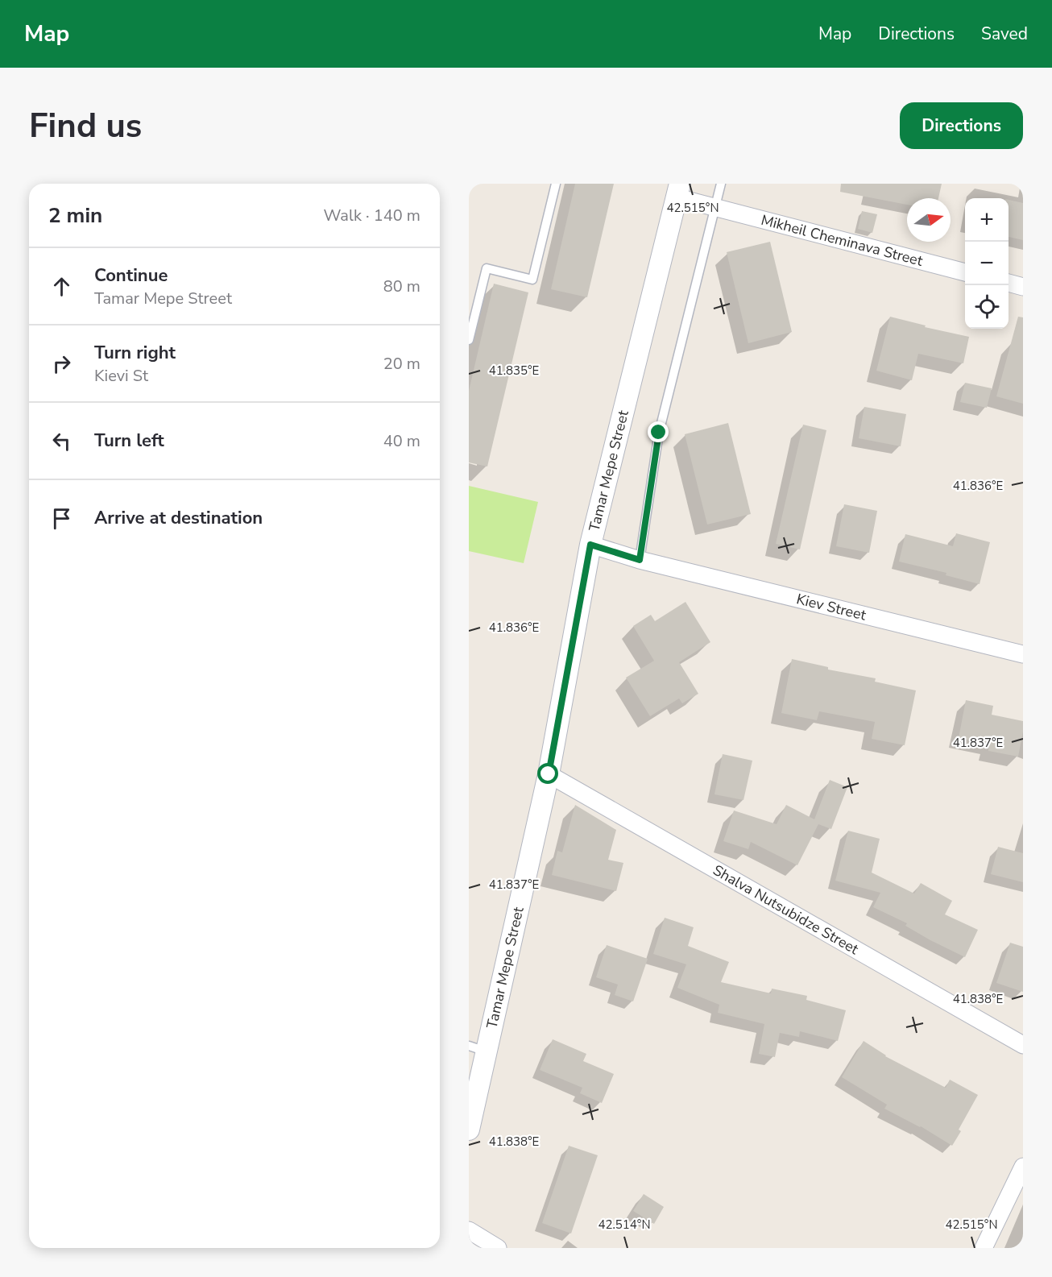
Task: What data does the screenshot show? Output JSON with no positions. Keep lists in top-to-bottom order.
{
  "streets": {
    "street": [
      "Mikheil Cheminava Street",
      "Tamar Mepe Street",
      "Kiev Street",
      "Shalva Nutsubidze Street"
    ]
  },
  "crossings": [
    ["Mikheil Cheminava Street", "Tamar Mepe Street"],
    ["Tamar Mepe Street", "Kiev Street"],
    ["Tamar Mepe Street", "Shalva Nutsubidze Street"]
  ],
  "north": "right",
  "page": {
    "header": "Map",
    "nav": ["Map", "Directions", "Saved"],
    "buttons": "Directions",
    "title": "Find us",
    "heading": ["2 min", "Walk · 140 m"],
    "map_buttons": ["+", "−"],
    "list": [
      ["Continue", "Tamar Mepe Street", "80 m"],
      ["Turn right", "Kievi St", "20 m"],
      ["Turn left", "40 m"],
      "Arrive at destination"
    ]
  },
  "coordinates": [
    "42.515°N",
    "41.835°E",
    "41.836°E",
    "41.837°E",
    "41.838°E",
    "42.514°N"
  ]
}
